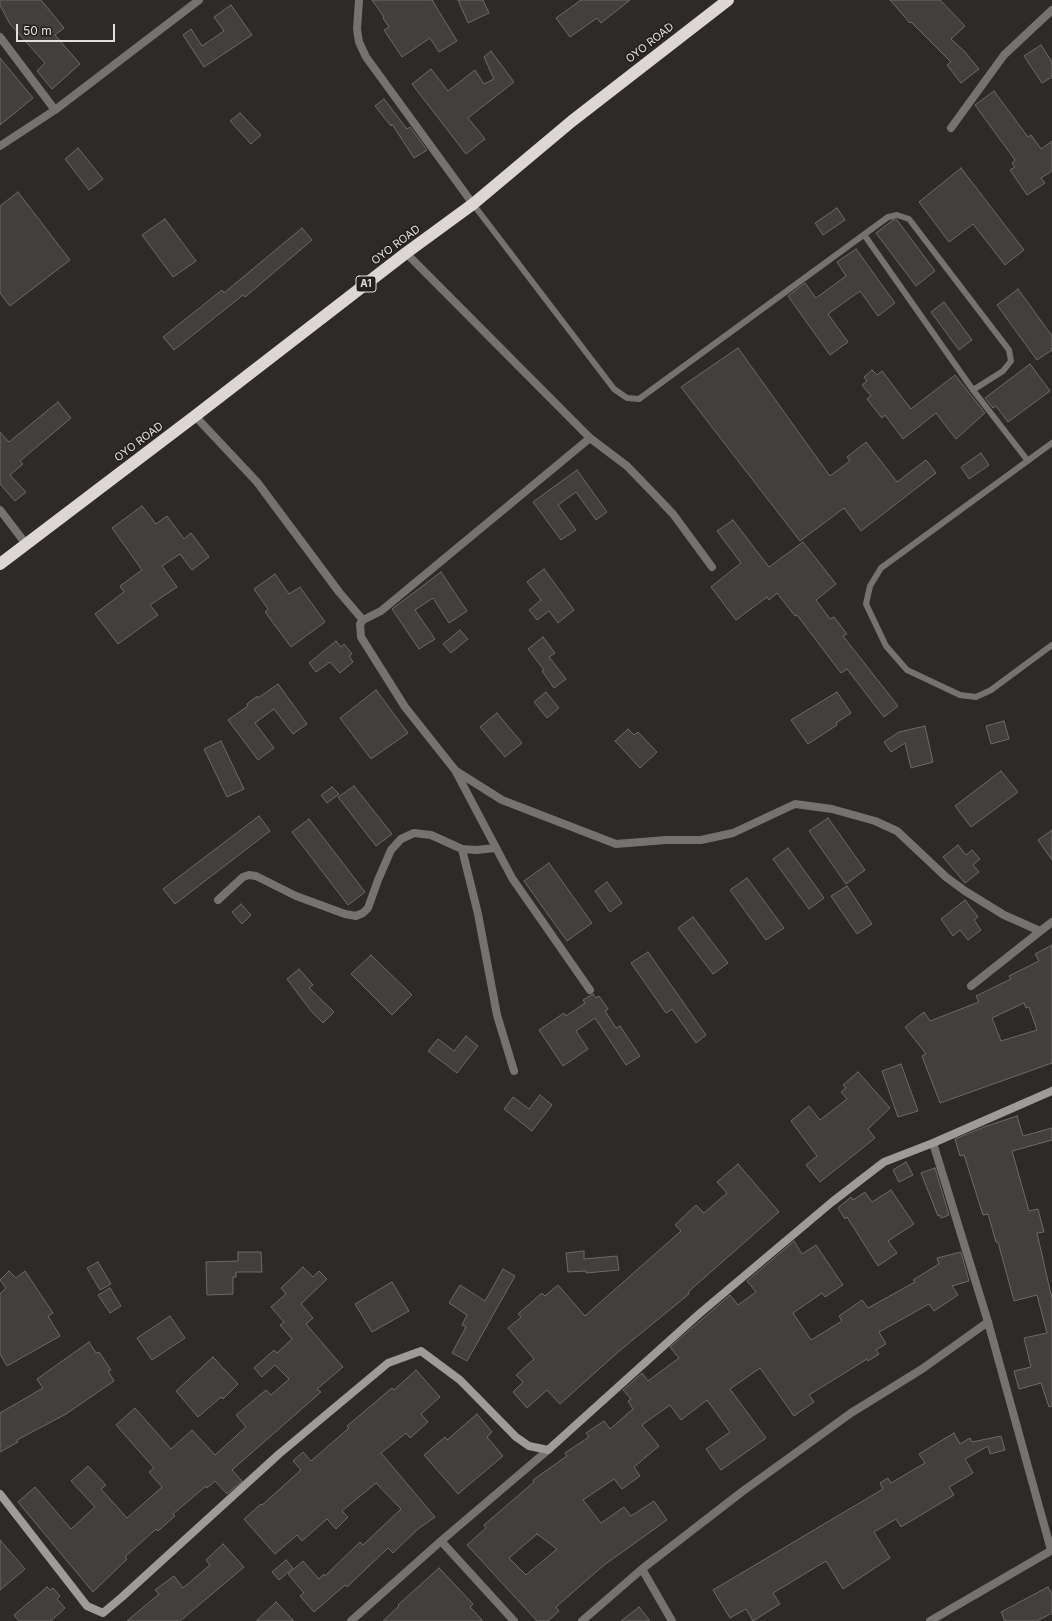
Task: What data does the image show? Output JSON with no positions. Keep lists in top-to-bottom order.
{
  "streets": {
    "highway": ["OYO ROAD", "A1"]
  },
  "scale_bar": "50 m"
}
